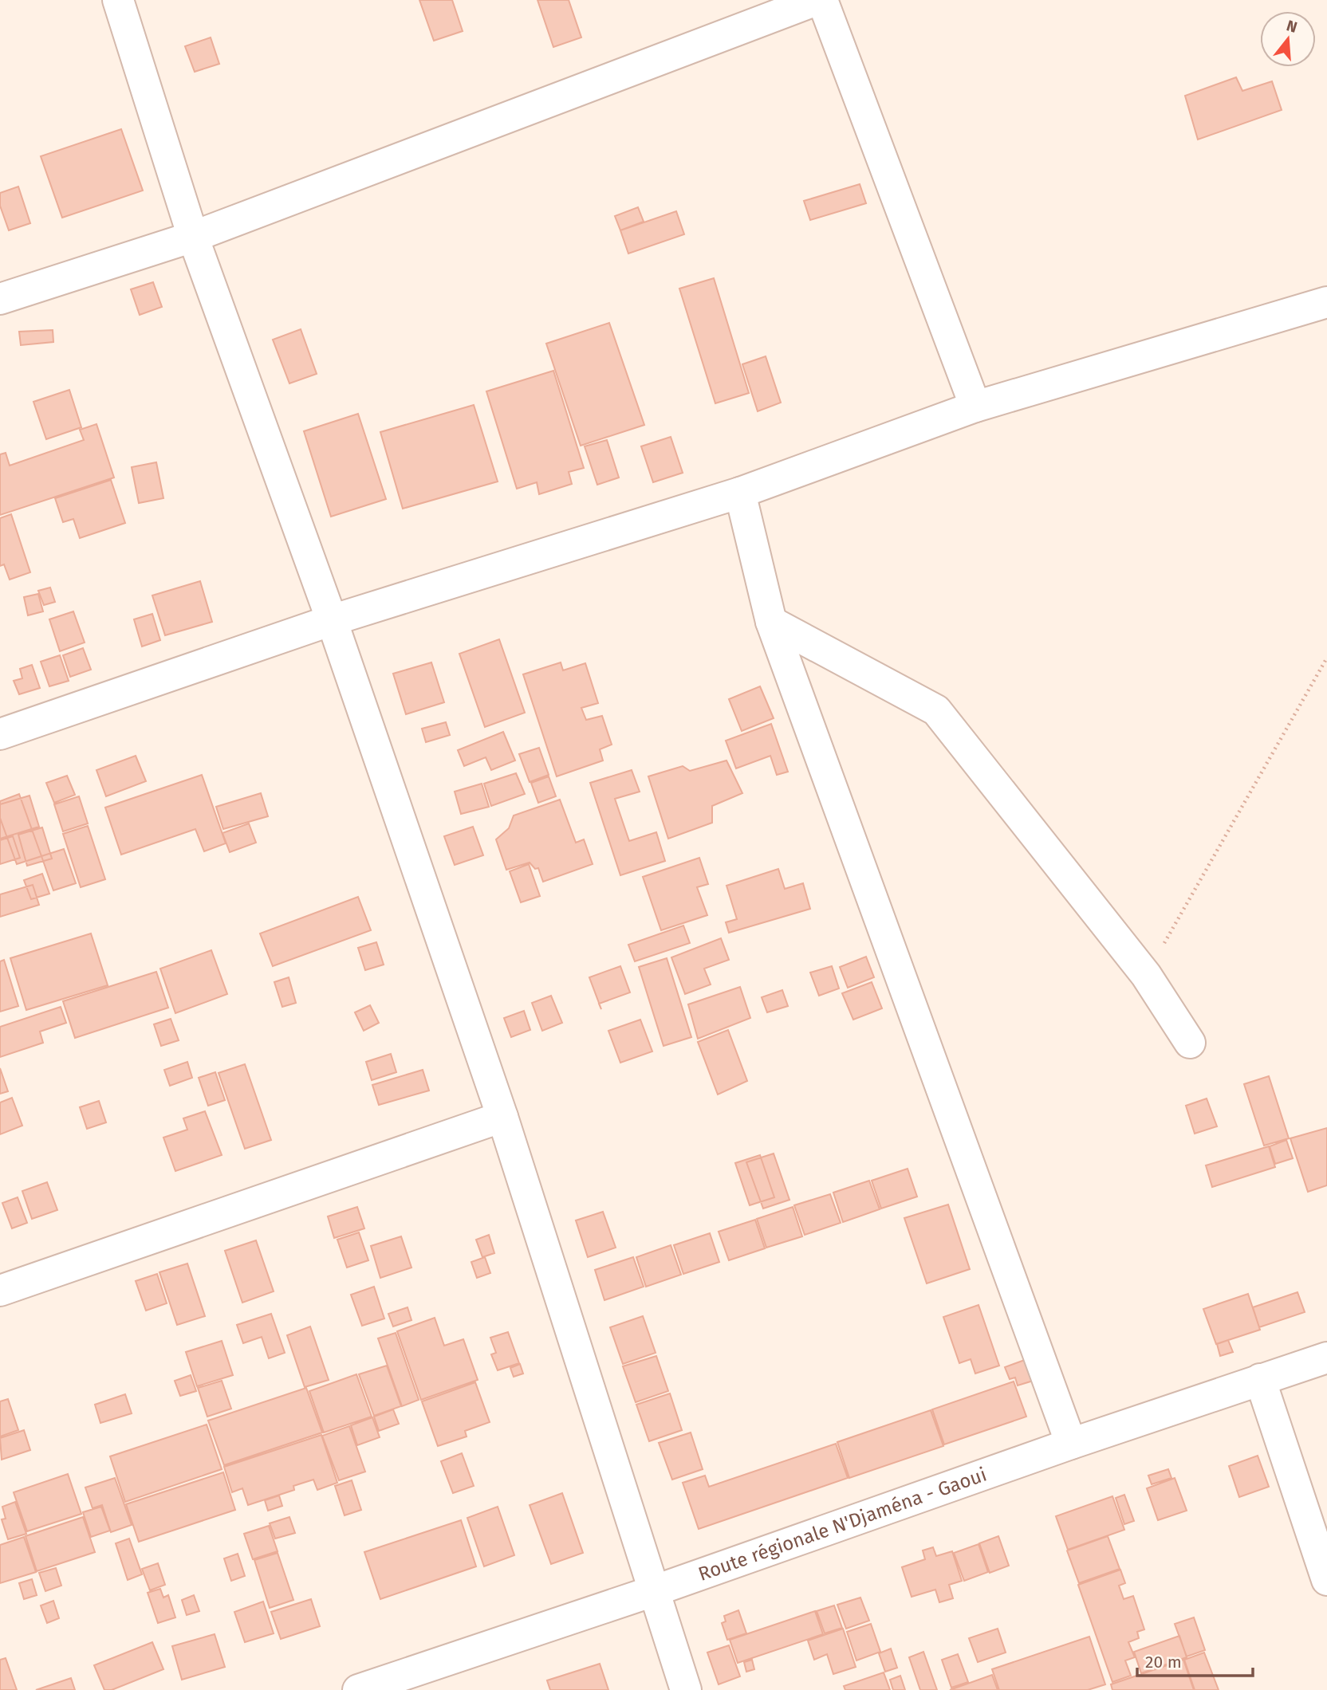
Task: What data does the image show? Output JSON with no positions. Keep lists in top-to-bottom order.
{
  "streets": {
    "street": ["Route régionale N'Djaména - Gaoui"]
  },
  "scale_bar": "20 m",
  "north": "top"
}
